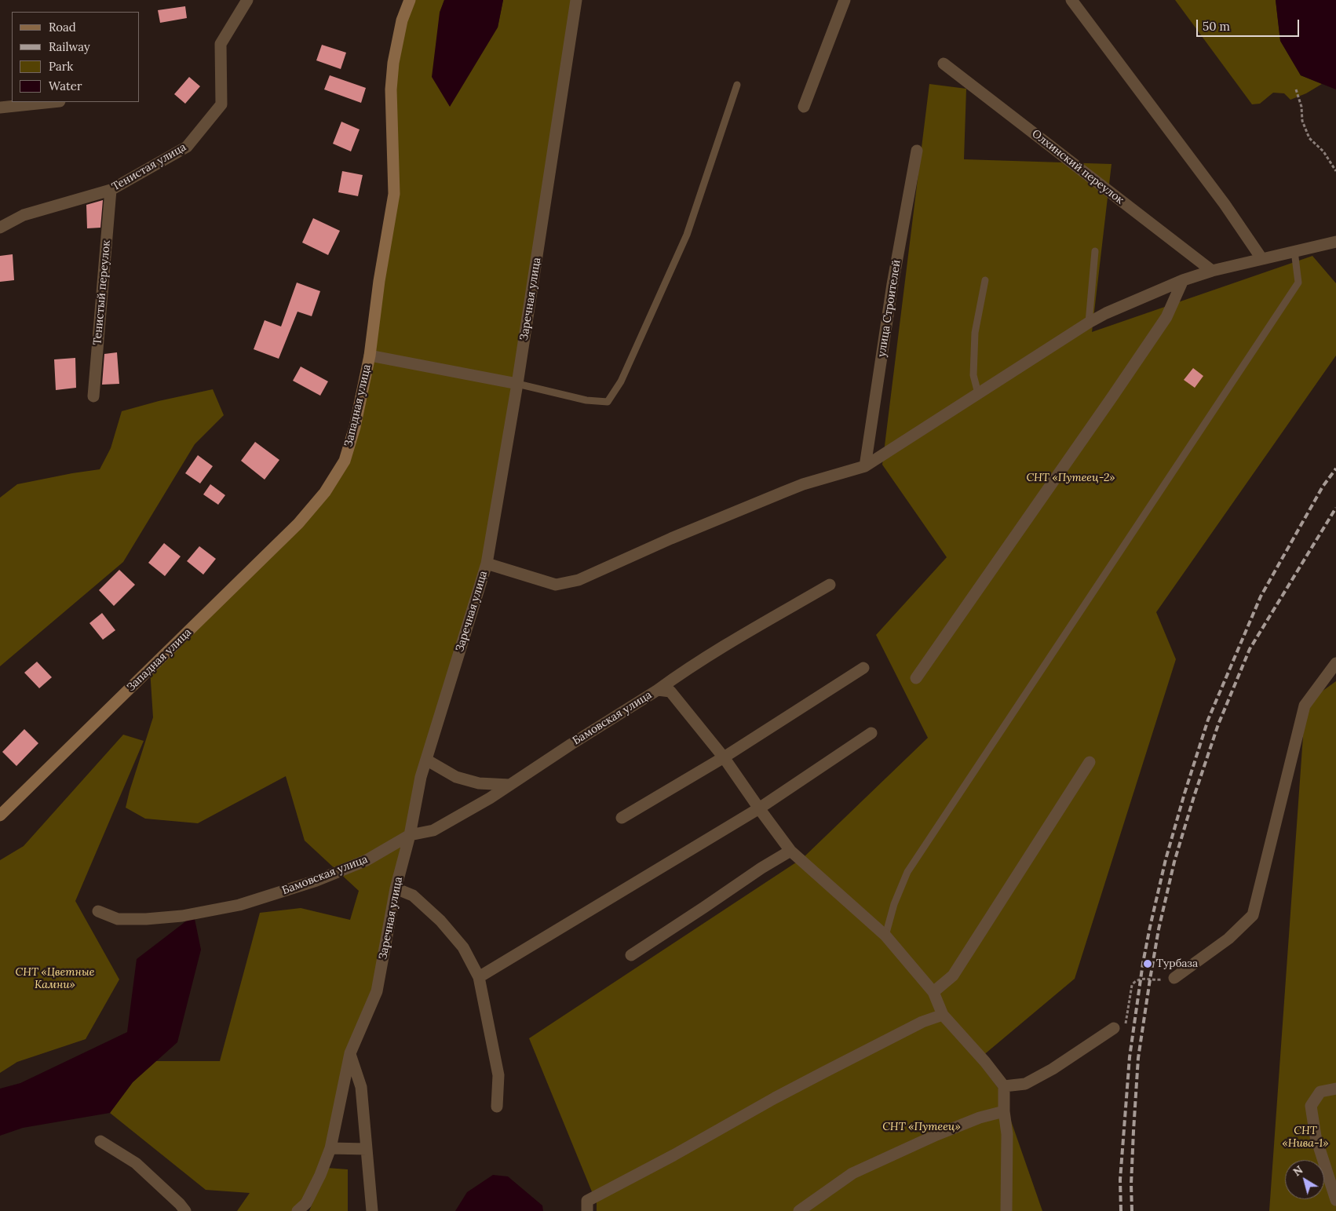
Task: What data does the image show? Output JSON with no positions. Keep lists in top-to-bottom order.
{
  "streets": {
    "main road": ["Западная улица"],
    "street": [
      "Тенистая улица",
      "Олхинский переулок",
      "Тенистый переулок",
      "Заречная улица",
      "улица Строителей",
      "Бамовская улица"
    ]
  },
  "crossings": [
    ["Тенистая улица", "Тенистый переулок"],
    ["Заречная улица", "Бамовская улица"]
  ],
  "parks": [
    "СНТ «Путеец-2»",
    "СНТ «Цветные Камни»",
    "СНТ «Путеец»",
    "СНТ «Нива-1»"
  ],
  "places": ["Турбаза"],
  "legend": [
    "Road",
    "Railway",
    "Park",
    "Water"
  ],
  "scale_bar": "50 m",
  "north": "top left"
}
